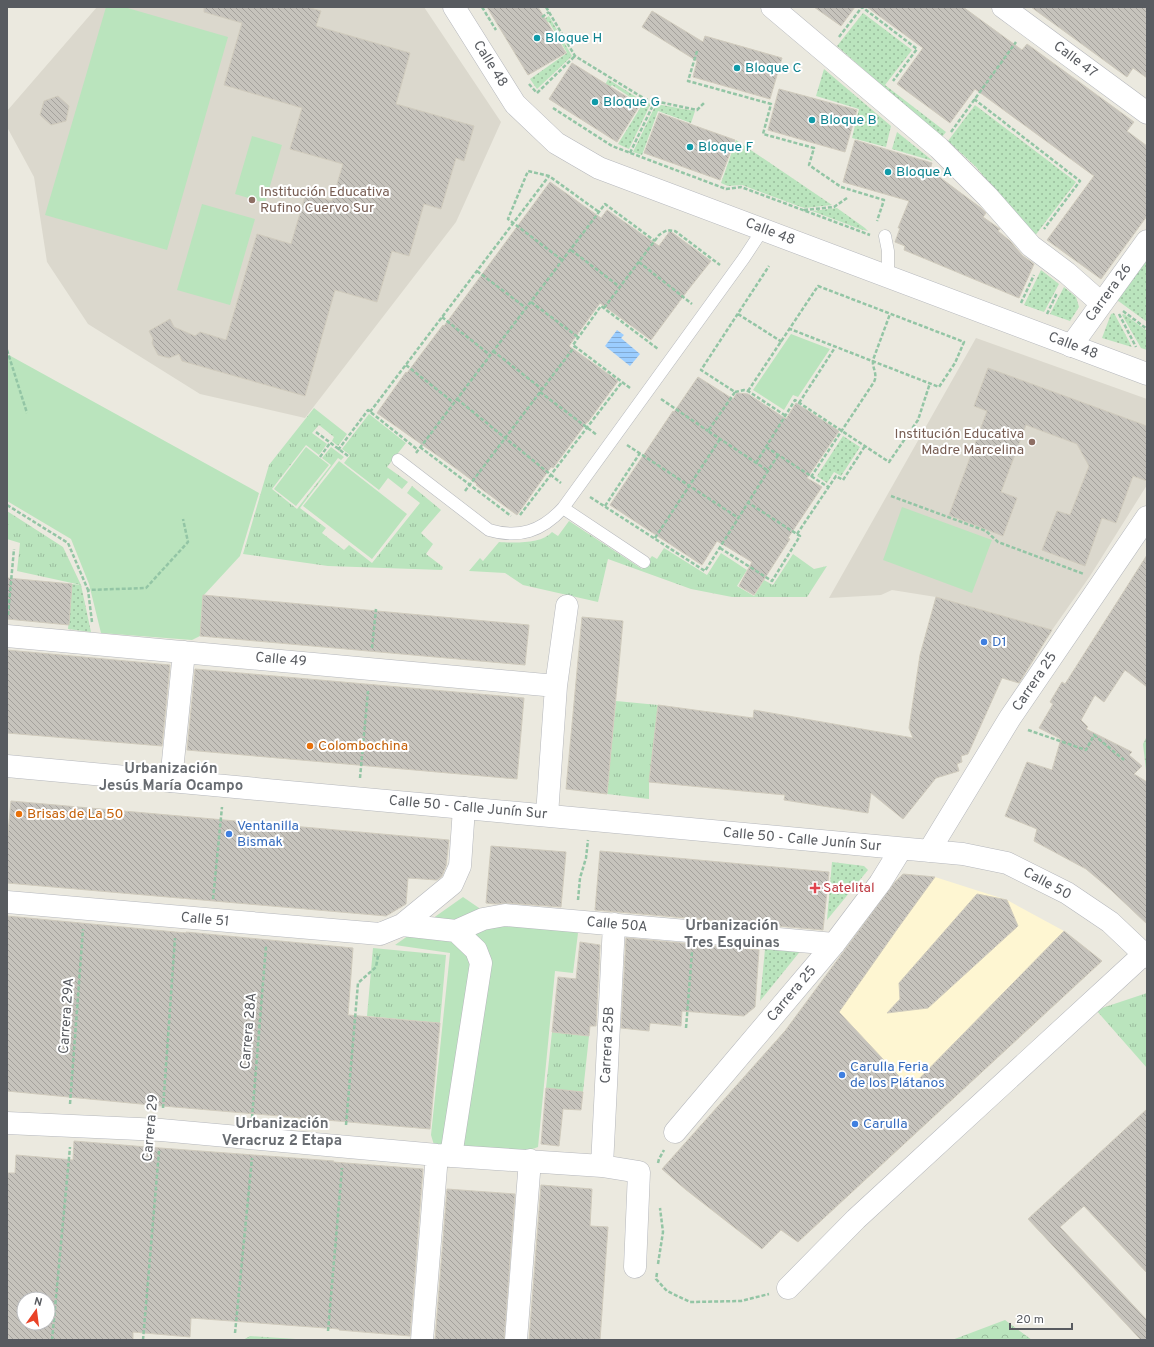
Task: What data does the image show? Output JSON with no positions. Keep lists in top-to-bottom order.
{
  "streets": {
    "street": [
      "Calle 47",
      "Calle 48",
      "Carrera 26",
      "Calle 49",
      "Carrera 25",
      "Calle 50 - Calle Junín Sur",
      "Calle 50",
      "Calle 51",
      "Calle 50A",
      "Carrera 25B"
    ],
    "path": ["Carrera 29A", "Carrera 28A", "Carrera 29"]
  },
  "crossings": [
    ["Calle 48", "Carrera 26"],
    ["Carrera 25", "Calle 50 - Calle Junín Sur"],
    ["Carrera 25", "Calle 50"],
    ["Carrera 25", "Calle 50A"],
    ["Calle 50 - Calle Junín Sur", "Calle 50"],
    ["Calle 51", "Carrera 29A"],
    ["Calle 51", "Carrera 28A"],
    ["Calle 51", "Carrera 29"],
    ["Calle 50A", "Carrera 25B"]
  ],
  "districts": ["Urbanización Jesús María Ocampo", "Urbanización Tres Esquinas", "Urbanización Veracruz 2 Etapa"],
  "places": {
    "other": [
      "Bloque H",
      "Bloque C",
      "Bloque G",
      "Bloque B",
      "Bloque F",
      "Bloque A",
      "Institución Educativa Rufino Cuervo Sur",
      "Institución Educativa Madre Marcelina",
      "D1",
      "Colombochina",
      "Brisas de La 50",
      "Ventanilla Bismak",
      "Carulla Feria de los Plátanos",
      "Carulla"
    ],
    "health": ["Satelital"]
  },
  "scale_bar": "20 m",
  "north": "top"
}
